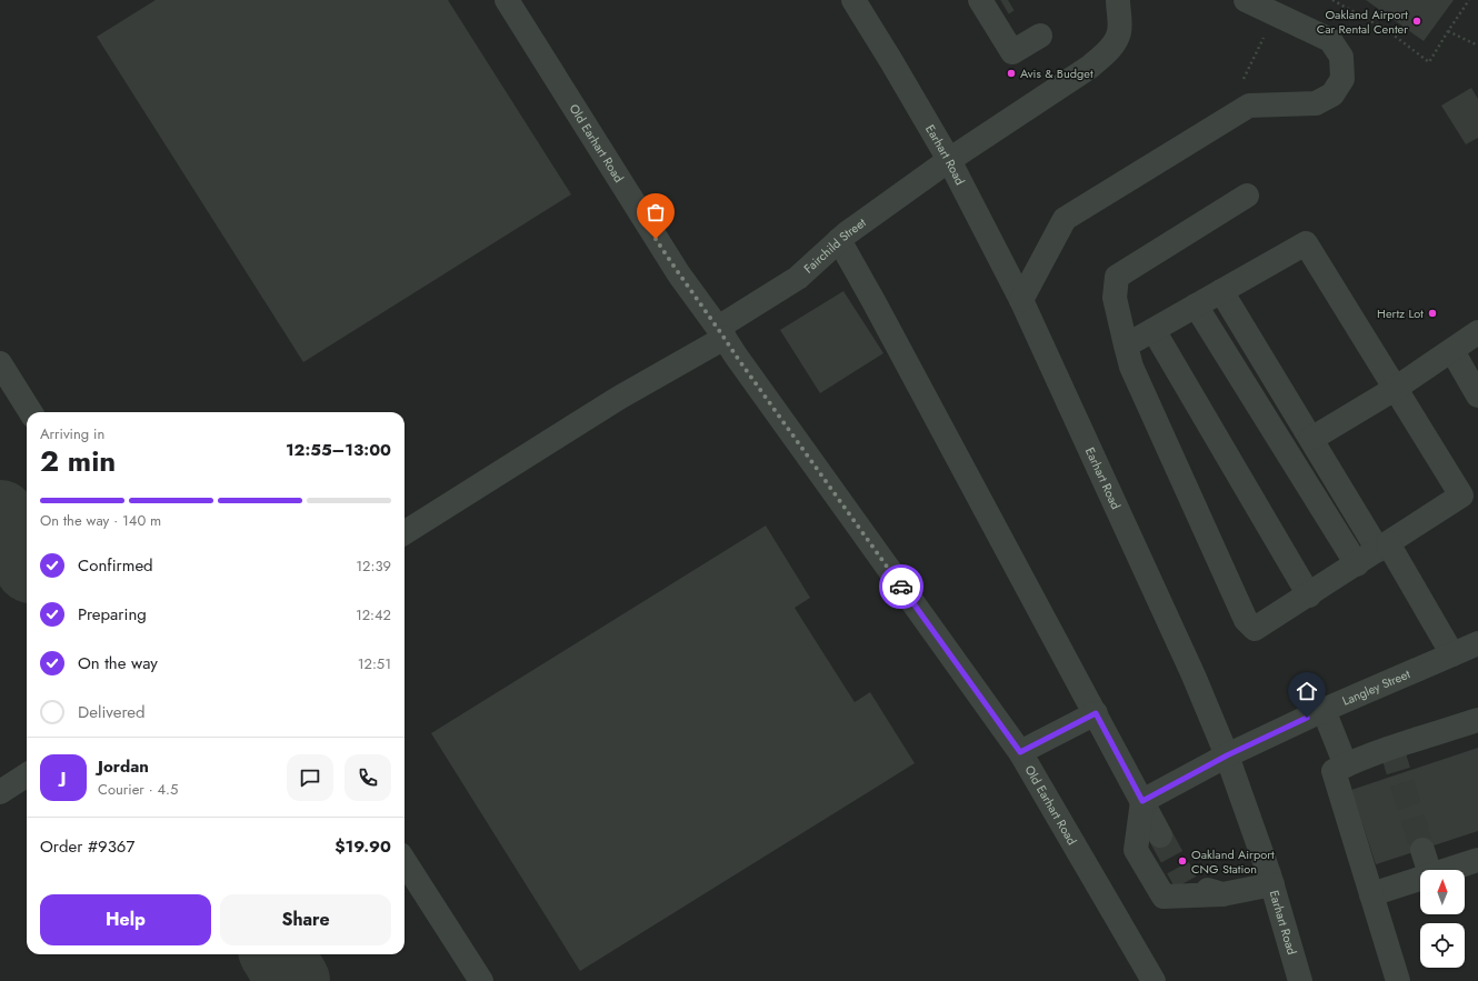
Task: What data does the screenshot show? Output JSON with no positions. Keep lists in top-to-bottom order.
{
  "streets": {
    "street": [
      "Old Earhart Road",
      "Earhart Road",
      "Fairchild Street",
      "Langley Street"
    ]
  },
  "crossings": [
    ["Old Earhart Road", "Fairchild Street"],
    ["Earhart Road", "Fairchild Street"],
    ["Earhart Road", "Langley Street"]
  ],
  "places": [
    "Oakland Airport Car Rental Center",
    "Avis & Budget",
    "Hertz Lot",
    "Oakland Airport CNG Station"
  ],
  "north": "top",
  "page": {
    "heading": ["2 min", "Arriving in", "12:55–13:00"],
    "panel": [
      "Jordan",
      "Courier · 4.5",
      "Order #9367",
      "$19.90"
    ],
    "bar": "On the way · 140 m",
    "list": [
      ["Confirmed", "12:39"],
      ["Preparing", "12:42"],
      ["On the way", "12:51"],
      "Delivered"
    ],
    "round": "J",
    "buttons": ["Help", "Share"]
  }
}
